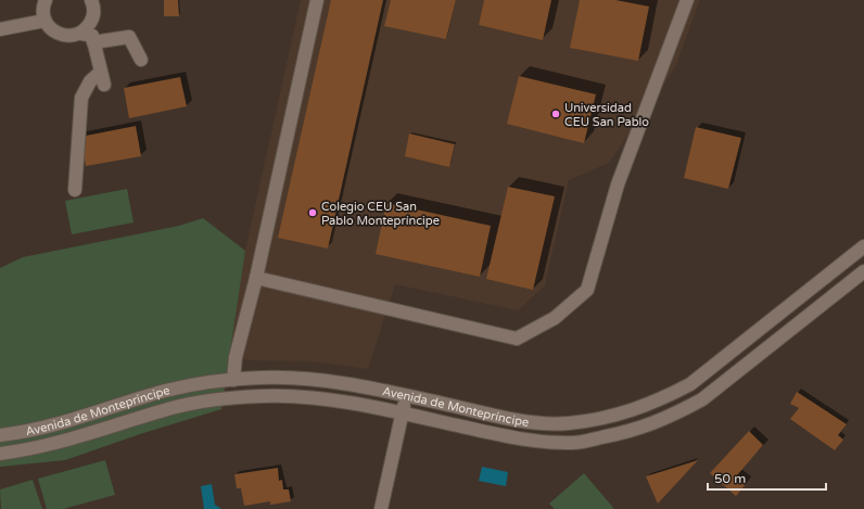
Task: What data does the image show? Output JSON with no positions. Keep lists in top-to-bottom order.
{
  "streets": {
    "street": ["Avenida de Montepríncipe"]
  },
  "places": ["Universidad CEU San Pablo", "Colegio CEU San Pablo Montepríncipe"],
  "scale_bar": "50 m"
}
